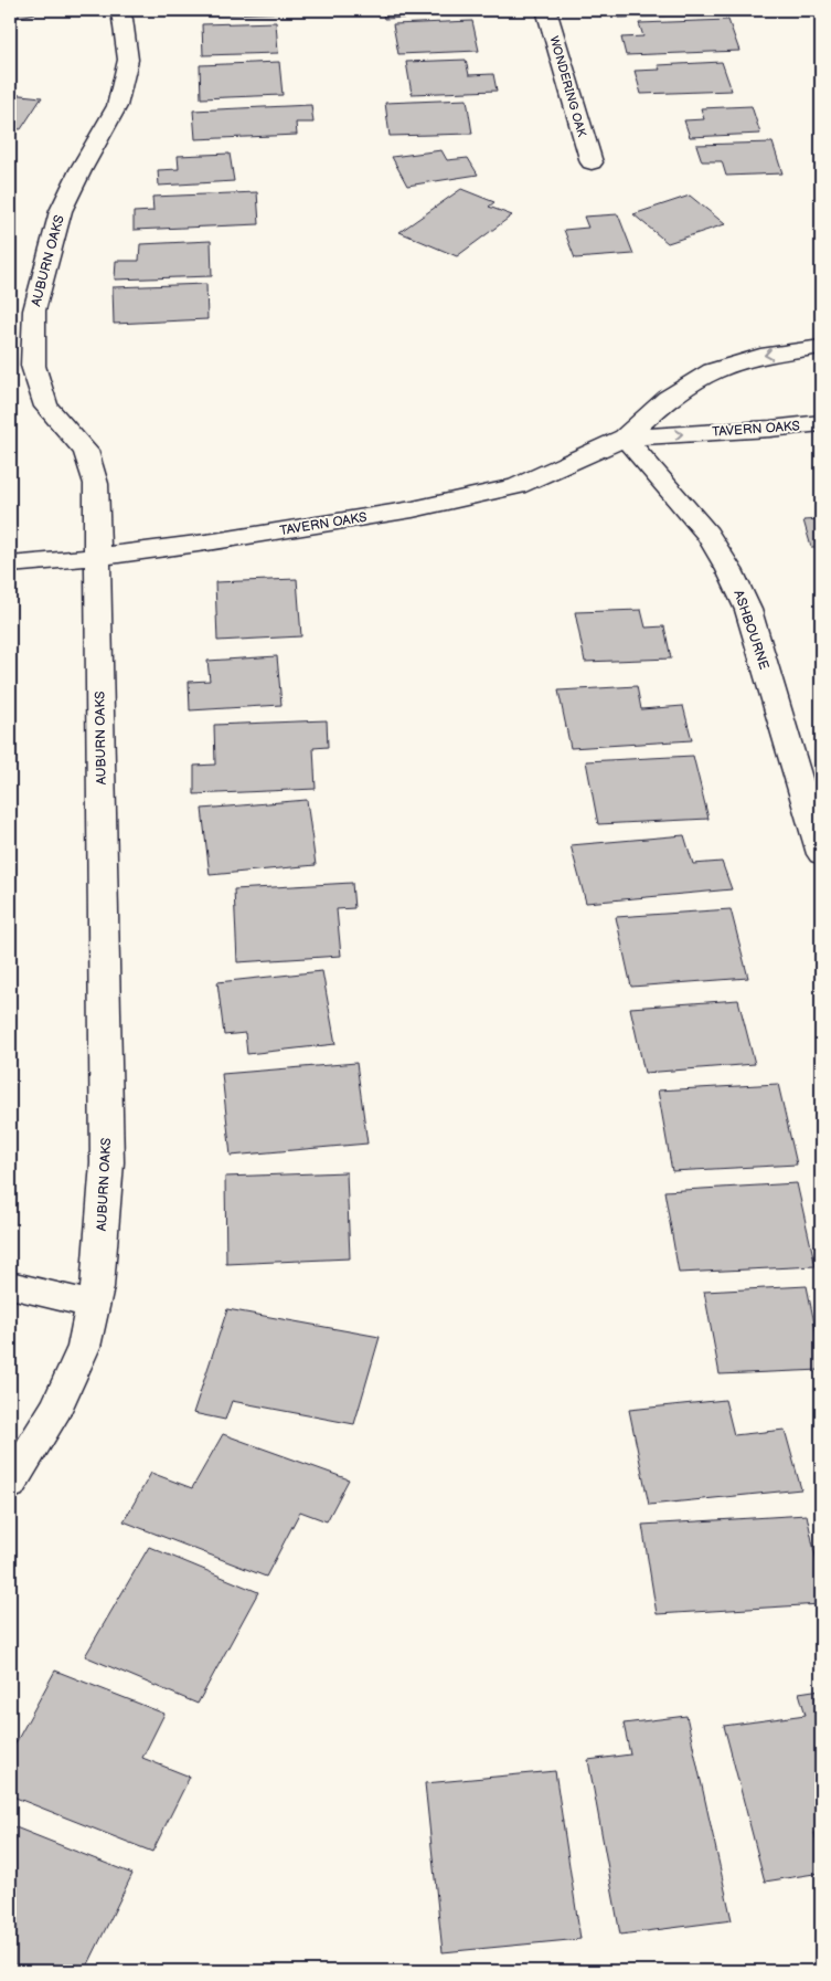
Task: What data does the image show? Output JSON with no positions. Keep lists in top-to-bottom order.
{
  "streets": {
    "street": [
      "WONDERING OAK",
      "AUBURN OAKS",
      "TAVERN OAKS",
      "ASHBOURNE"
    ]
  },
  "crossings": [
    ["AUBURN OAKS", "TAVERN OAKS"],
    ["TAVERN OAKS", "ASHBOURNE"]
  ]
}
